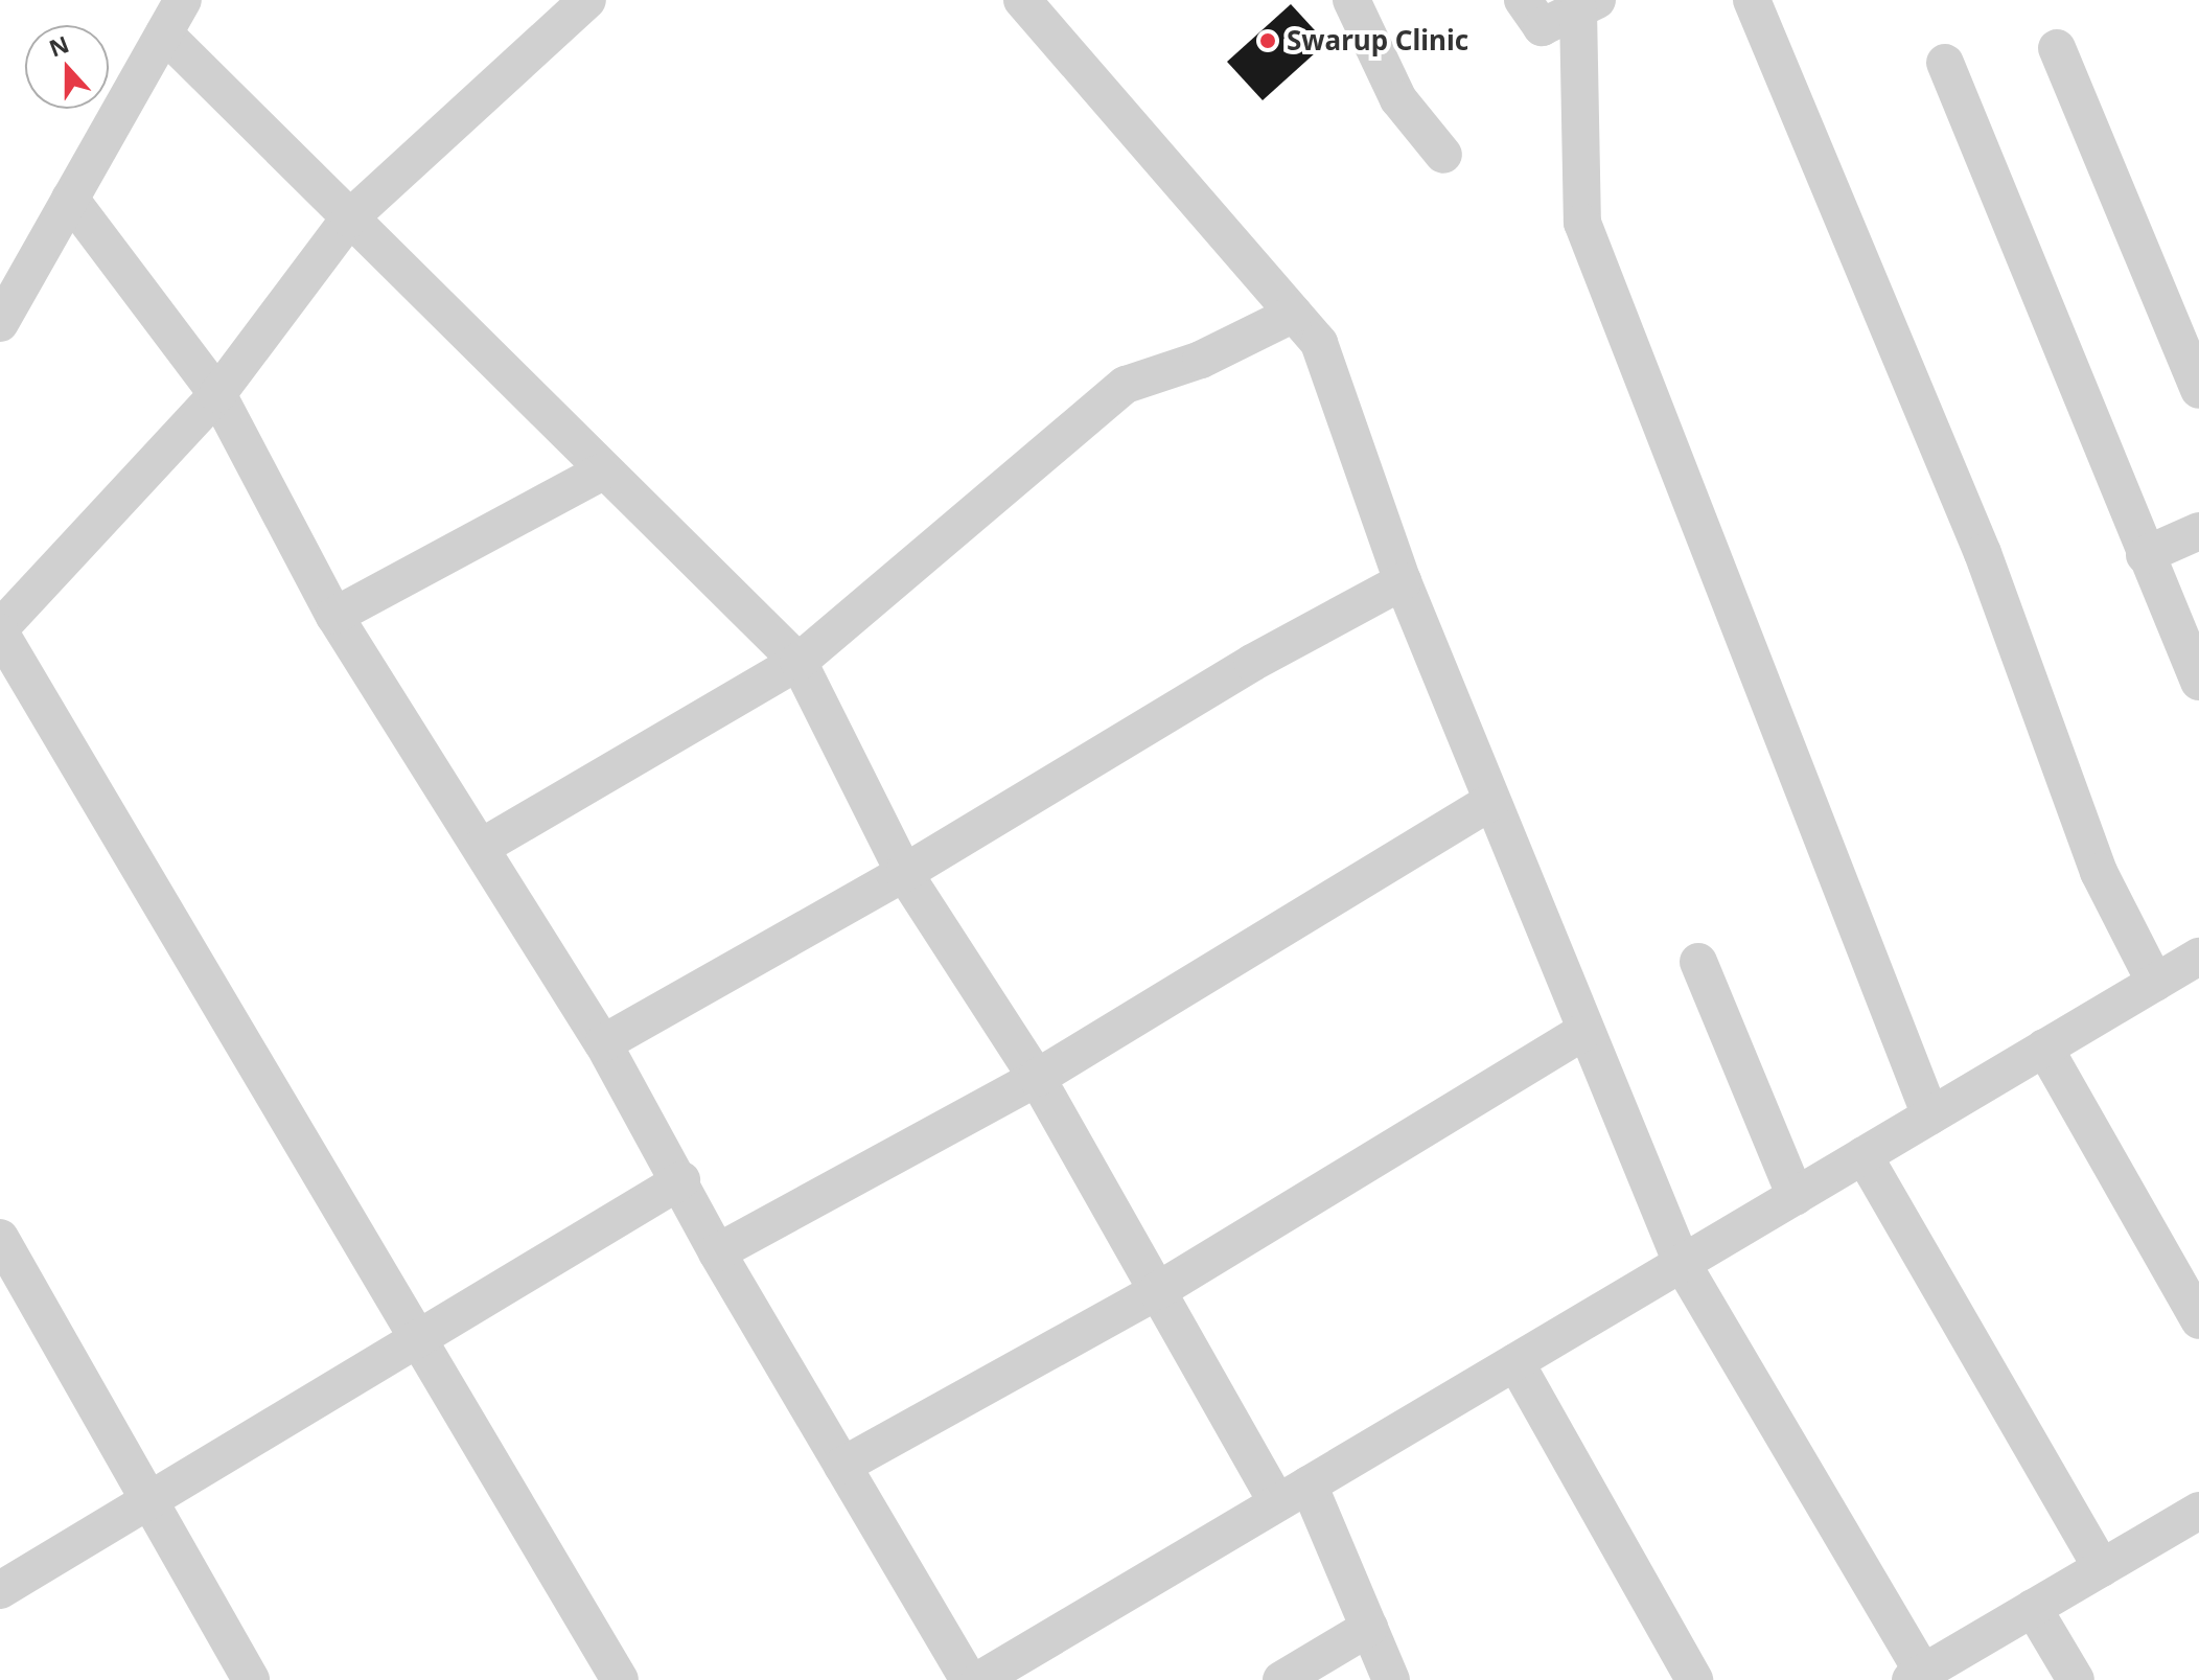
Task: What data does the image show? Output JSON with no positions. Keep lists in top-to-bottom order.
{
  "places": ["Swarup Clinic"],
  "north": "top"
}
